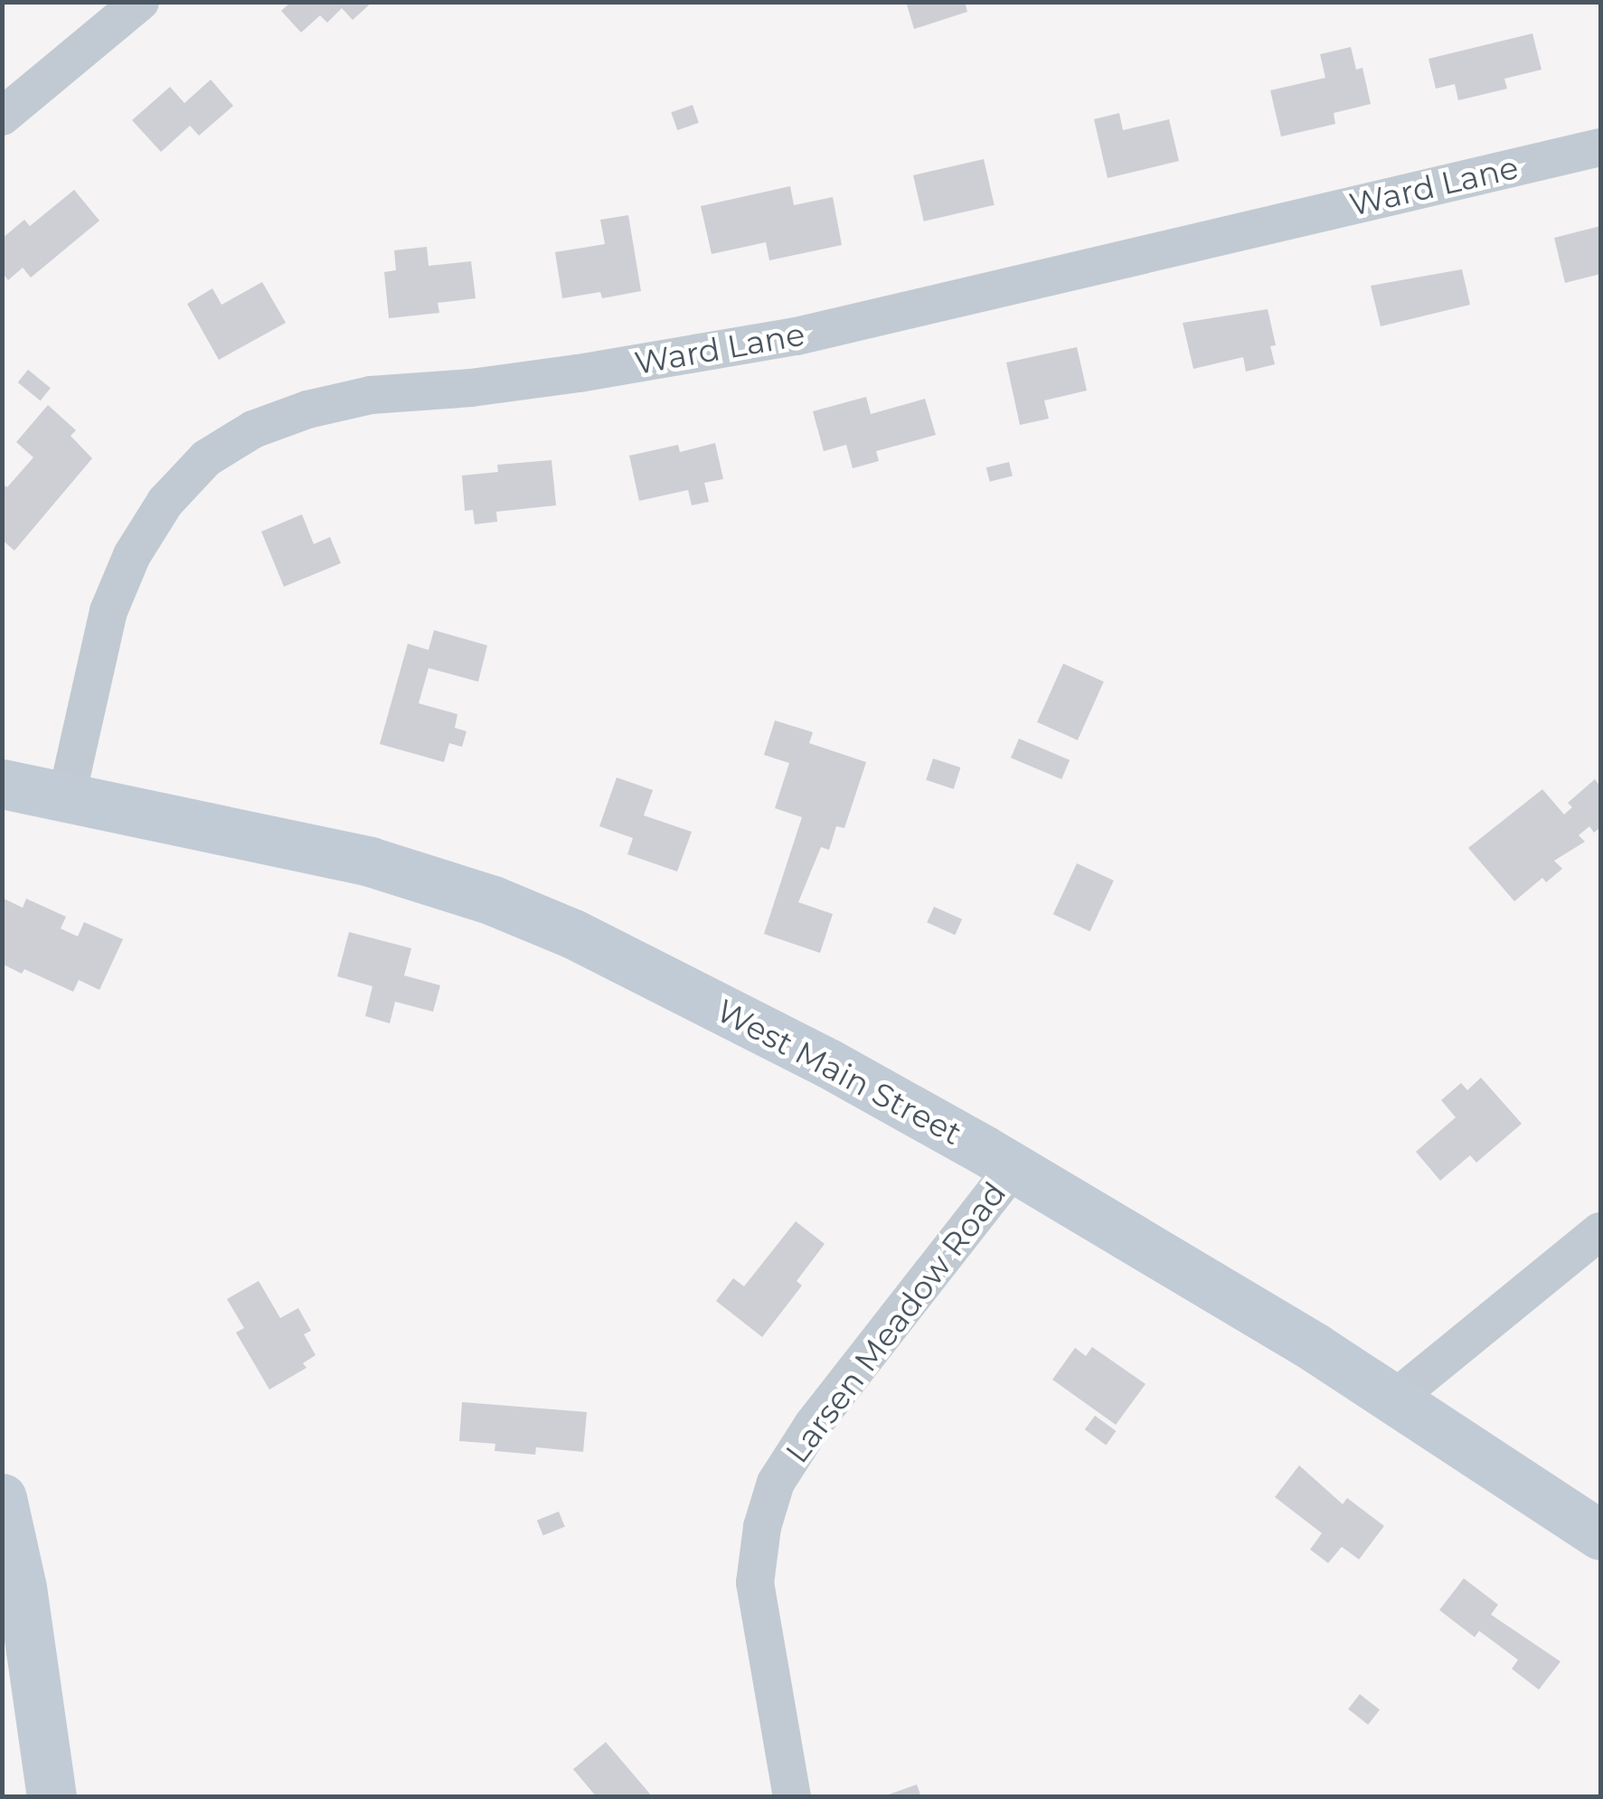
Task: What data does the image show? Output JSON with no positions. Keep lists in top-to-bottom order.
{
  "streets": {
    "street": ["Ward Lane", "West Main Street", "Larsen Meadow Road"]
  },
  "crossings": [
    ["Ward Lane", "West Main Street"],
    ["West Main Street", "Larsen Meadow Road"]
  ]
}
